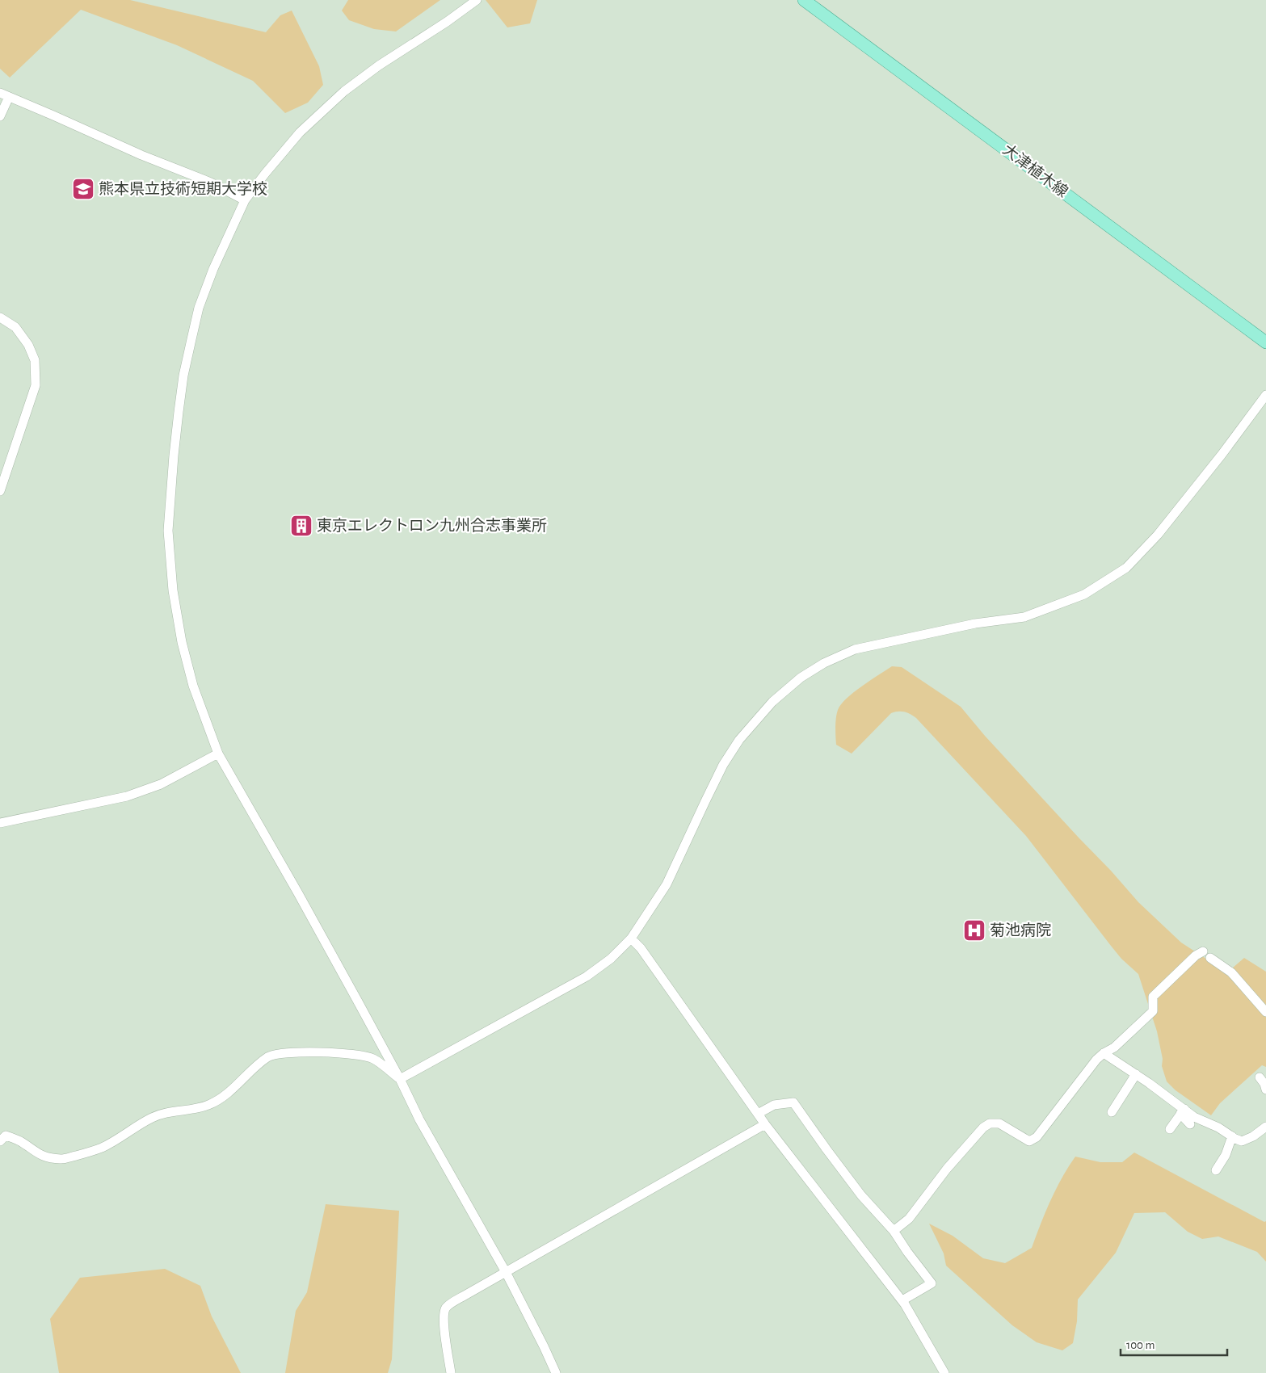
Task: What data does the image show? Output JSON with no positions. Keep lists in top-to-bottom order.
{
  "streets": {
    "main road": ["大津植木線"]
  },
  "places": {
    "school or university": ["熊本県立技術短期大学校"],
    "building": ["東京エレクトロン九州合志事業所"],
    "hospital": ["菊池病院"]
  },
  "scale_bar": "100 m"
}
